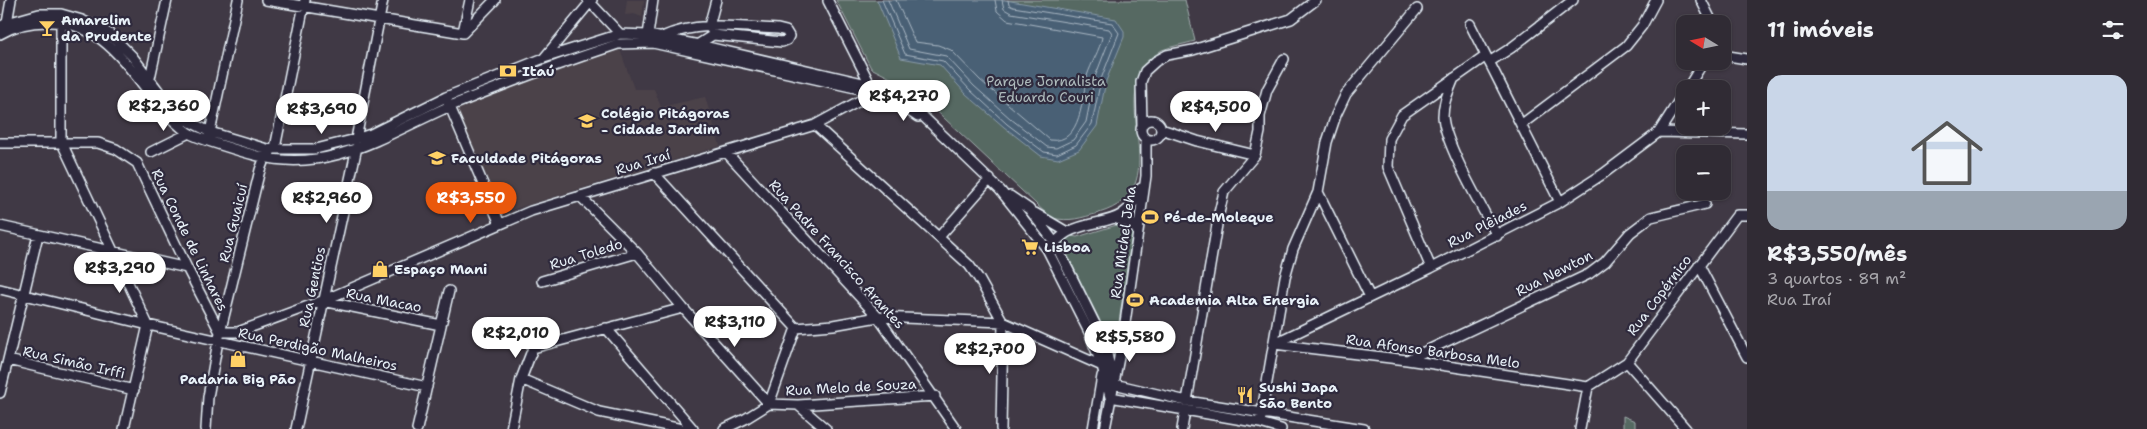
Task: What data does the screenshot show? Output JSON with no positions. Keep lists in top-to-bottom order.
{
  "streets": {
    "street": [
      "Rua Iraí",
      "Rua Guaicuí",
      "Rua Plêiades",
      "Rua Conde de Linhares",
      "Rua Michel Jeha",
      "Rua Toledo",
      "Rua Padre Francisco Arantes",
      "Rua Newton",
      "Rua Gentios",
      "Rua Copérnico",
      "Rua Macao",
      "Rua Perdigão Malheiros",
      "Rua Afonso Barbosa Melo",
      "Rua Simão Irffi",
      "Rua Melo de Souza"
    ]
  },
  "crossings": [
    ["Rua Iraí", "Rua Conde de Linhares"],
    ["Rua Iraí", "Rua Padre Francisco Arantes"],
    ["Rua Iraí", "Rua Gentios"],
    ["Rua Iraí", "Rua Macao"],
    ["Rua Guaicuí", "Rua Conde de Linhares"],
    ["Rua Guaicuí", "Rua Perdigão Malheiros"],
    ["Rua Plêiades", "Rua Afonso Barbosa Melo"],
    ["Rua Conde de Linhares", "Rua Perdigão Malheiros"],
    ["Rua Padre Francisco Arantes", "Rua Melo de Souza"],
    ["Rua Newton", "Rua Afonso Barbosa Melo"],
    ["Rua Gentios", "Rua Macao"],
    ["Rua Gentios", "Rua Perdigão Malheiros"],
    ["Rua Copérnico", "Rua Afonso Barbosa Melo"]
  ],
  "parks": ["Parque Jornalista Eduardo Couri"],
  "places": {
    "bar": ["Amarelim da Prudente"],
    "bank": ["Itaú"],
    "school or university": ["Colégio Pitágoras - Cidade Jardim", "Faculdade Pitágoras"],
    "sports": ["Pé-de-Moleque", "Academia Alta Energia"],
    "supermarket": ["Lisboa"],
    "shop": ["Espaço Mani", "Padaria Big Pão"],
    "restaurant": ["Sushi Japa São Bento"]
  },
  "north": "left",
  "page": {
    "heading": "11 imóveis",
    "map_buttons": ["+", "−"],
    "list": [
      {
        "name": "R$3,550/mês",
        "note": "3 quartos · 89 m² · Rua Iraí"
      }
    ],
    "price": [
      "R$4,270",
      "R$2,360",
      "R$4,500",
      "R$3,690",
      "R$2,960",
      "R$3,550",
      "R$3,290",
      "R$3,110",
      "R$2,010",
      "R$5,580",
      "R$2,700"
    ]
  }
}
